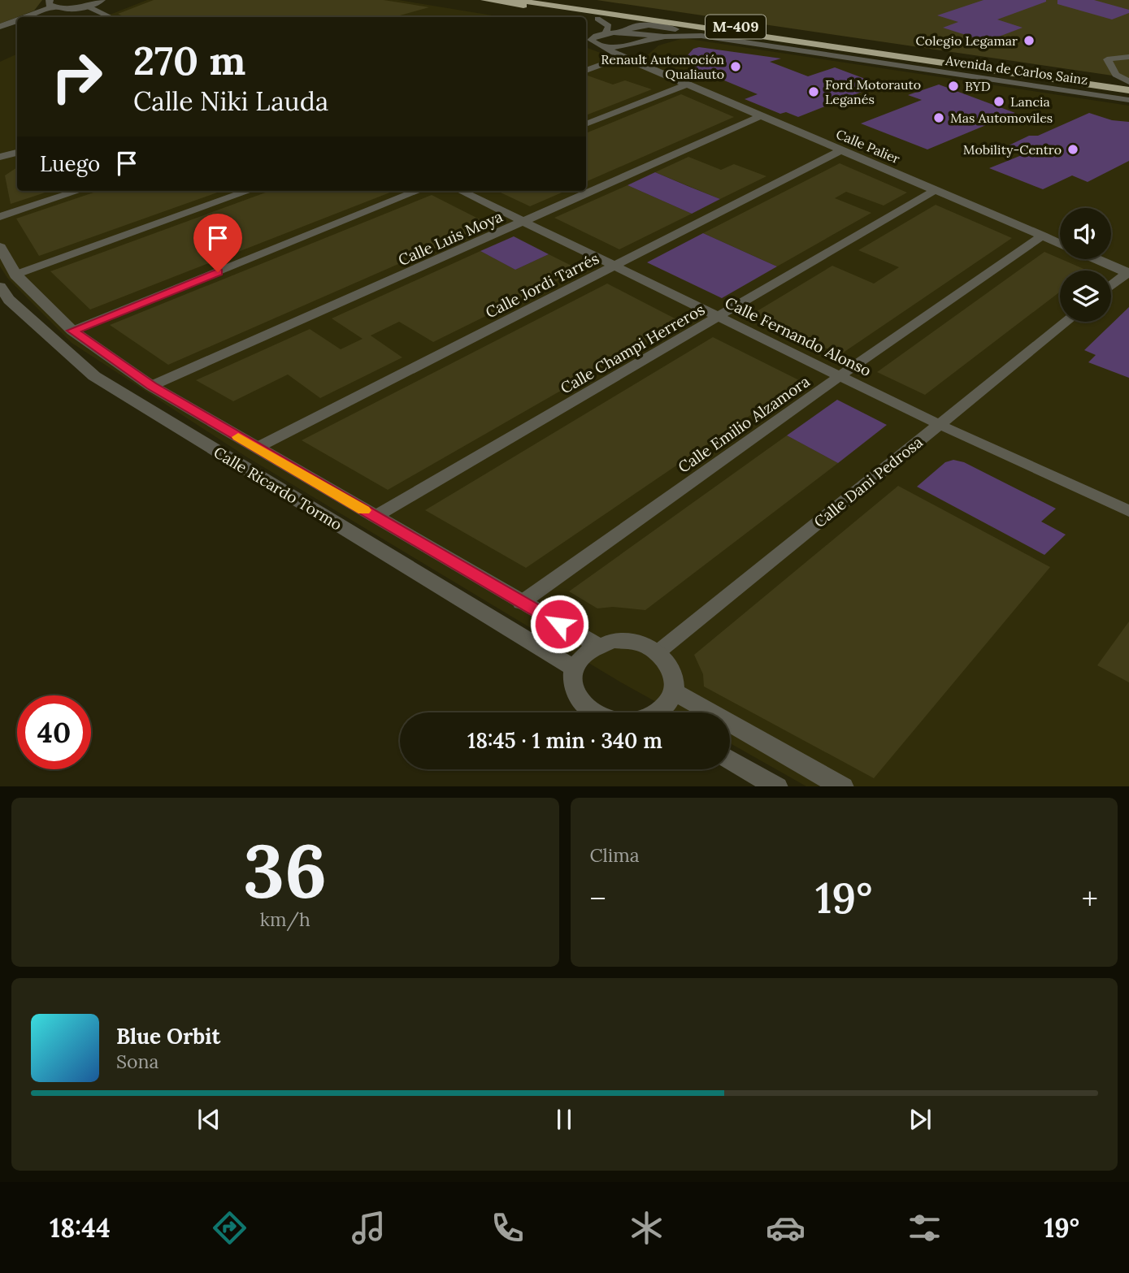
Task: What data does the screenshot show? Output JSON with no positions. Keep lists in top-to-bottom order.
{
  "streets": {
    "highway": ["M-409"],
    "street": [
      "Avenida de Carlos Sainz",
      "Calle Palier",
      "Calle Luis Moya",
      "Calle Jordi Tarrés",
      "Calle Fernando Alonso",
      "Calle Champi Herreros",
      "Calle Emilio Alzamora",
      "Calle Dani Pedrosa",
      "Calle Ricardo Tormo"
    ]
  },
  "crossings": [
    ["Avenida de Carlos Sainz", "Calle Palier"],
    ["Calle Palier", "Calle Luis Moya"],
    ["Calle Palier", "Calle Jordi Tarrés"],
    ["Calle Palier", "Calle Champi Herreros"],
    ["Calle Palier", "Calle Emilio Alzamora"],
    ["Calle Luis Moya", "Calle Fernando Alonso"],
    ["Calle Luis Moya", "Calle Ricardo Tormo"],
    ["Calle Jordi Tarrés", "Calle Fernando Alonso"],
    ["Calle Jordi Tarrés", "Calle Ricardo Tormo"],
    ["Calle Fernando Alonso", "Calle Champi Herreros"],
    ["Calle Fernando Alonso", "Calle Emilio Alzamora"],
    ["Calle Fernando Alonso", "Calle Dani Pedrosa"],
    ["Calle Champi Herreros", "Calle Ricardo Tormo"],
    ["Calle Emilio Alzamora", "Calle Ricardo Tormo"]
  ],
  "places": [
    "Colegio Legamar",
    "Renault Automoción Qualiauto",
    "BYD",
    "Ford Motorauto Leganés",
    "Lancia",
    "Mas Automoviles",
    "Mobility-Centro"
  ],
  "page": {
    "turn": ["270 m", "Calle Niki Lauda"],
    "then": "Luego",
    "limit": "40",
    "trip": "18:45 · 1 min · 340 m",
    "tile": [
      ["36", "km/h"],
      "Clima"
    ],
    "heat": ["−", "19°", "+"],
    "song": ["Blue Orbit", "Sona"],
    "tabs": ["18:44", "19°"]
  }
}
